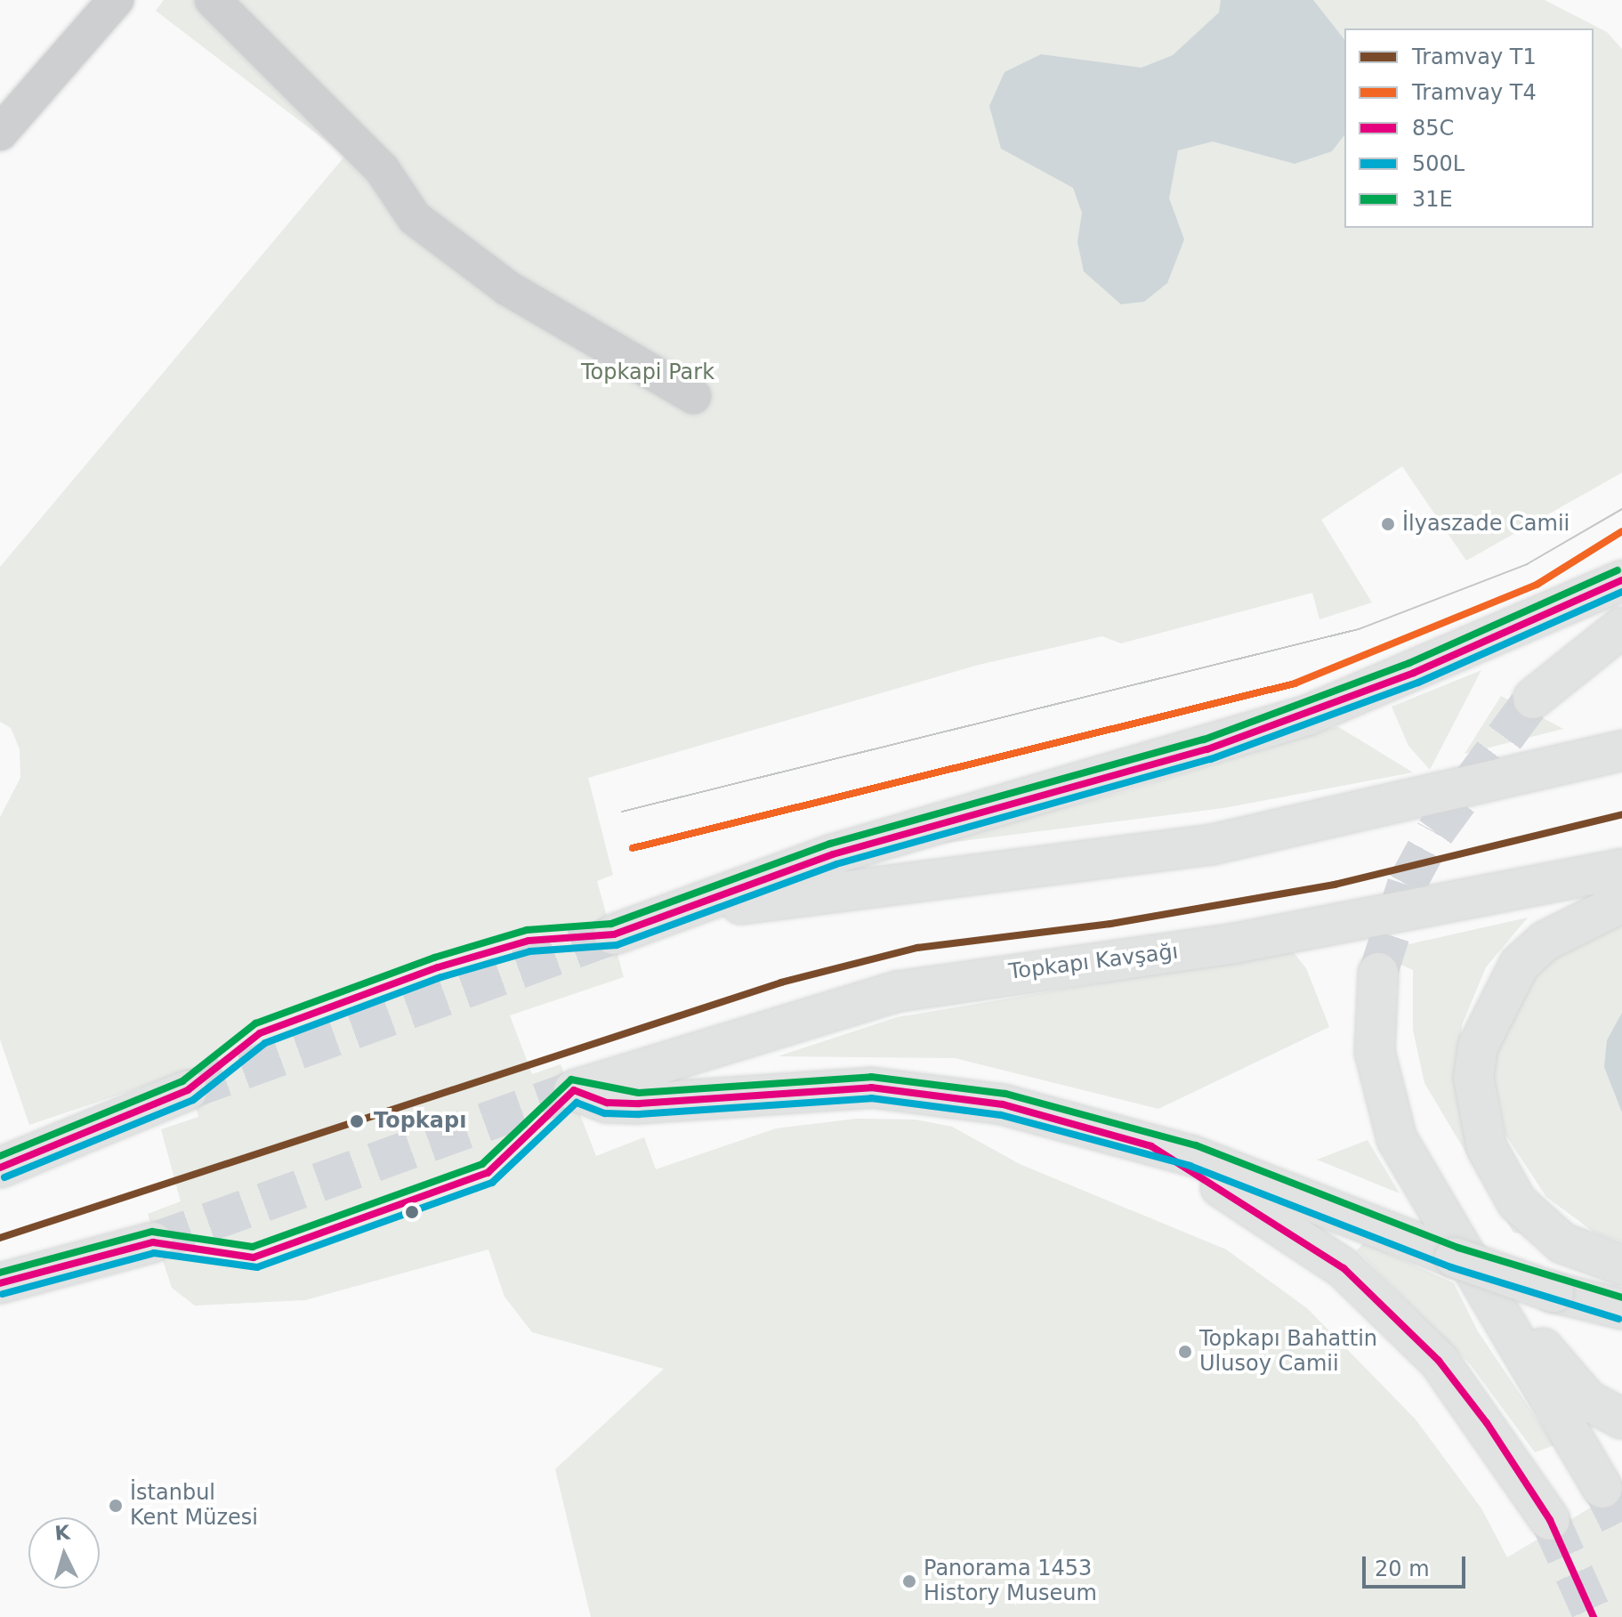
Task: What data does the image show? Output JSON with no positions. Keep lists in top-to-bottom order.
{
  "streets": {
    "main road": ["Topkapı Kavşağı"]
  },
  "parks": ["Topkapi Park"],
  "places": [
    "İlyaszade Camii",
    "Topkapı",
    "Topkapı Bahattin Ulusoy Camii",
    "İstanbul Kent Müzesi",
    "Panorama 1453 History Museum"
  ],
  "lines": [
    "tram line T4",
    "transit line 31E",
    "transit line 85C",
    "transit line 500L",
    "tram line T1"
  ],
  "legend": [
    "Tramvay T1",
    "Tramvay T4",
    "85C",
    "500L",
    "31E"
  ],
  "scale_bar": "20 m",
  "north": "top"
}
